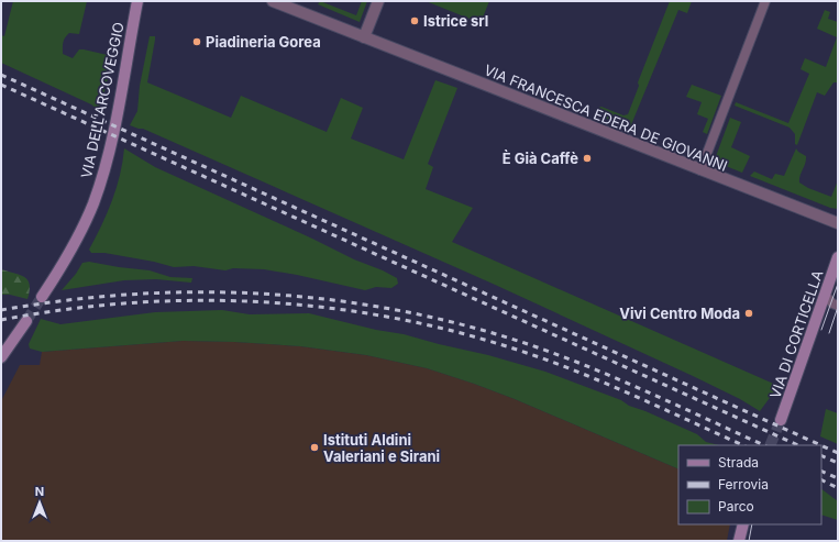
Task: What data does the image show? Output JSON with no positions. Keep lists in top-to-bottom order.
{
  "streets": {
    "street": ["VIA DELL'ARCOVEGGIO", "VIA FRANCESCA EDERA DE GIOVANNI", "VIA DI CORTICELLA"]
  },
  "places": [
    "Istrice srl",
    "Piadineria Gorea",
    "È Già Caffè",
    "Vivi Centro Moda",
    "Istituti Aldini Valeriani e Sirani"
  ],
  "legend": ["Strada", "Ferrovia", "Parco"],
  "north": "top"
}
